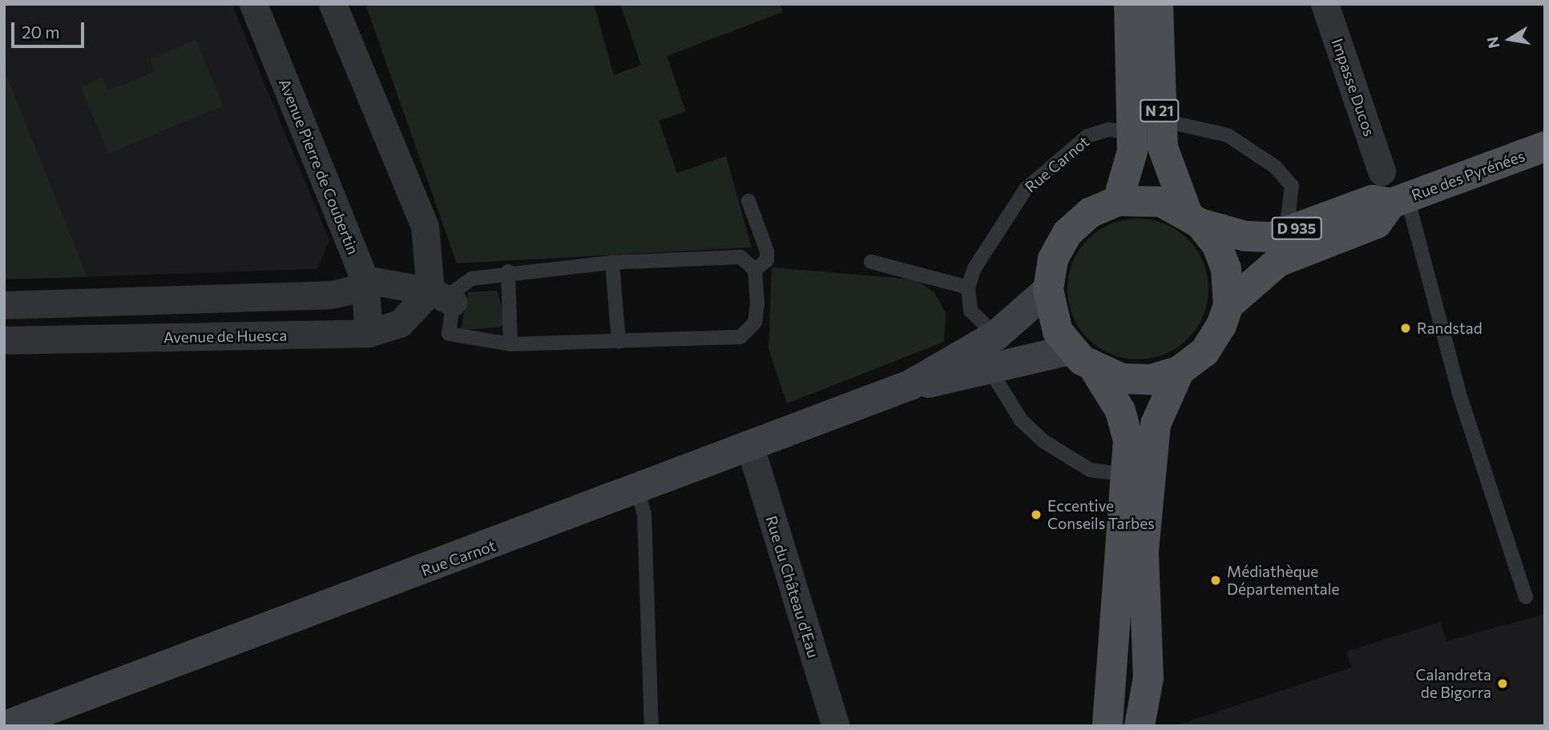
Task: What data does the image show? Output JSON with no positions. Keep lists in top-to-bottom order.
{
  "streets": {
    "main road": [
      "N 21",
      "Rue Carnot",
      "Rue des Pyrénées",
      "D 935"
    ],
    "street": [
      "Impasse Ducos",
      "Avenue Pierre de Coubertin",
      "Avenue de Huesca",
      "Rue du Château d'Eau"
    ]
  },
  "crossings": [
    ["N 21", "Rue Carnot"],
    ["N 21", "D 935"],
    ["Rue Carnot", "D 935"],
    ["Rue Carnot", "Rue du Château d'Eau"],
    ["Avenue Pierre de Coubertin", "Avenue de Huesca"],
    ["Rue des Pyrénées", "D 935"]
  ],
  "places": [
    "Randstad",
    "Eccentive Conseils Tarbes",
    "Médiathèque Départementale",
    "Calandreta de Bigorra"
  ],
  "scale_bar": "20 m",
  "north": "left"
}
